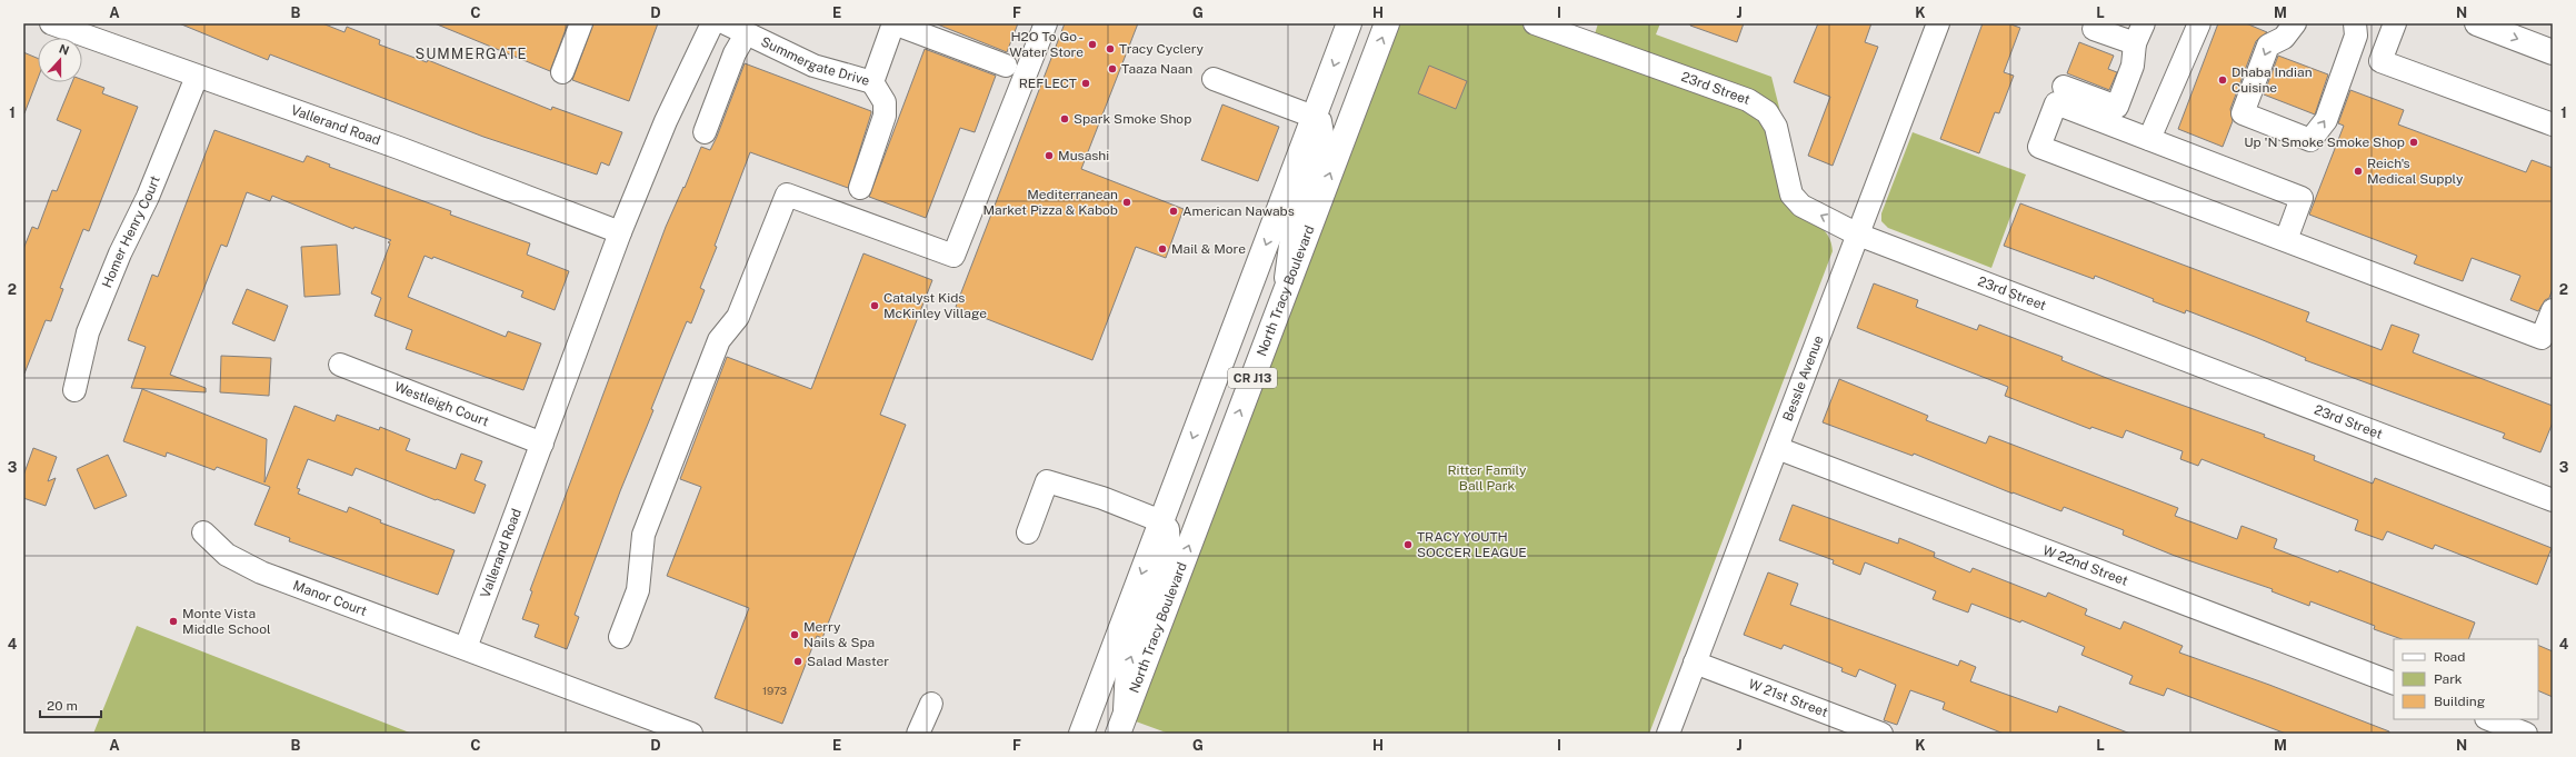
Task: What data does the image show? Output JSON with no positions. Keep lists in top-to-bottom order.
{
  "streets": {
    "main road": ["North Tracy Boulevard", "CR J13"],
    "street": [
      "Summergate Drive",
      "23rd Street",
      "Vallerand Road",
      "Homer Henry Court",
      "Bessle Avenue",
      "Westleigh Court",
      "W 22nd Street",
      "Manor Court",
      "W 21st Street"
    ]
  },
  "crossings": [
    ["23rd Street", "Bessle Avenue"],
    ["Vallerand Road", "Homer Henry Court"],
    ["Vallerand Road", "Westleigh Court"],
    ["Vallerand Road", "Manor Court"],
    ["Bessle Avenue", "W 22nd Street"],
    ["Bessle Avenue", "W 21st Street"]
  ],
  "districts": ["SUMMERGATE"],
  "parks": ["Ritter Family Ball Park"],
  "places": [
    "H2O To Go - Water Store",
    "Tracy Cyclery",
    "Taaza Naan",
    "Dhaba Indian Cuisine",
    "REFLECT",
    "Spark Smoke Shop",
    "Up 'N Smoke Smoke Shop",
    "Musashi",
    "Reich's Medical Supply",
    "Mediterranean Market Pizza & Kabob",
    "American Nawabs",
    "Mail & More",
    "Catalyst Kids McKinley Village",
    "TRACY YOUTH SOCCER LEAGUE",
    "Monte Vista Middle School",
    "Merry Nails & Spa",
    "Salad Master"
  ],
  "house_numbers": ["1973"],
  "legend": ["Road", "Park", "Building"],
  "scale_bar": "20 m",
  "north": "top",
  "grid": {
    "columns": [
      "A",
      "B",
      "C",
      "D",
      "E",
      "F",
      "G",
      "H",
      "I",
      "J",
      "K",
      "L",
      "M",
      "N"
    ],
    "rows": [
      "1",
      "2",
      "3",
      "4"
    ]
  }
}
